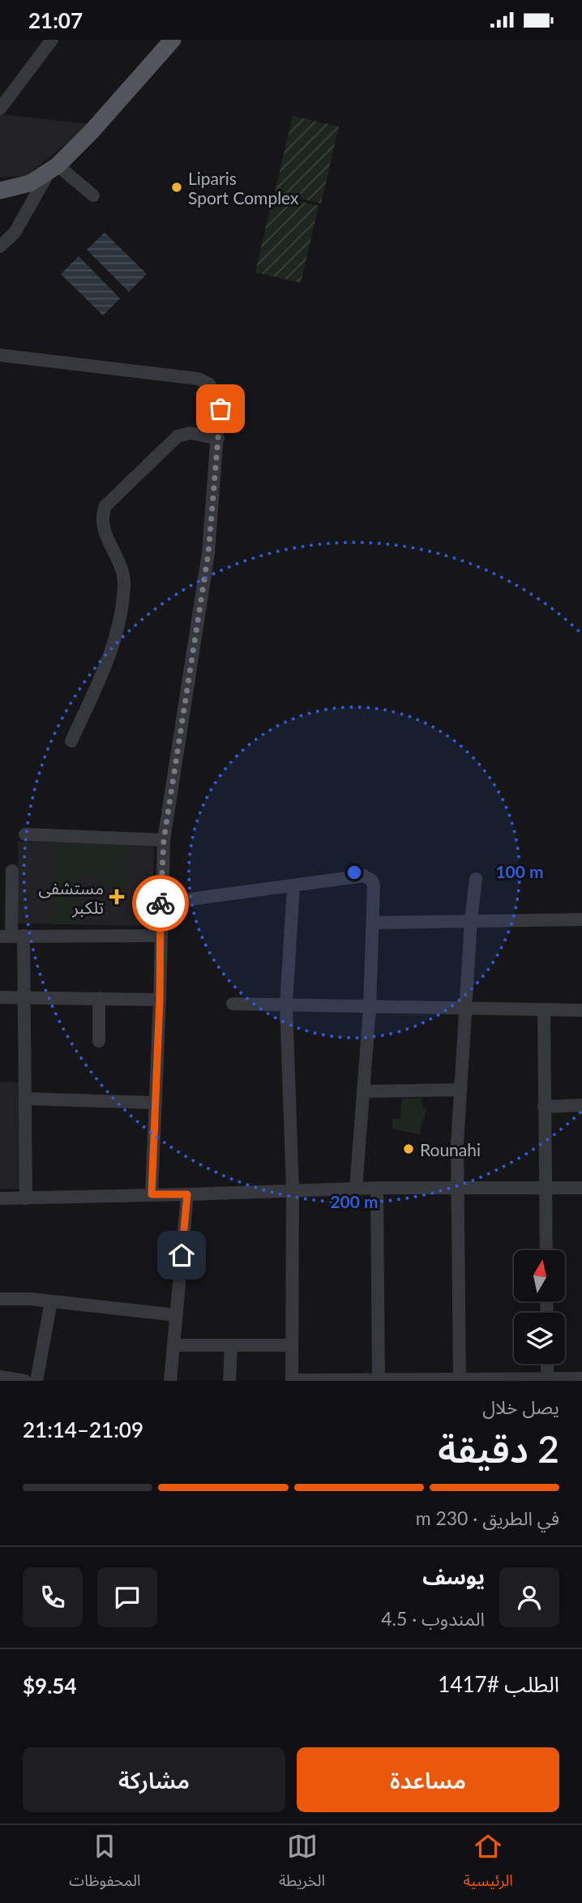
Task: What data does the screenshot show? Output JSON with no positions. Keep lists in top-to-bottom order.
{
  "places": {
    "other": ["Liparis Sport Complex", "Rounahi"],
    "health": ["مستشفى تلكبر"]
  },
  "north": "top",
  "page": {
    "status": "21:07",
    "heading": ["2 دقيقة", "يصل خلال", "21:09–21:14"],
    "panel": [
      "يوسف",
      "المندوب · 4.5",
      "الطلب #1417",
      "$9.54"
    ],
    "bar": "في الطريق · 230 m",
    "buttons": ["مساعدة", "مشاركة"],
    "tabs": ["الرئيسية", "الخريطة", "المحفوظات"]
  },
  "rings": ["100 m", "200 m"]
}
